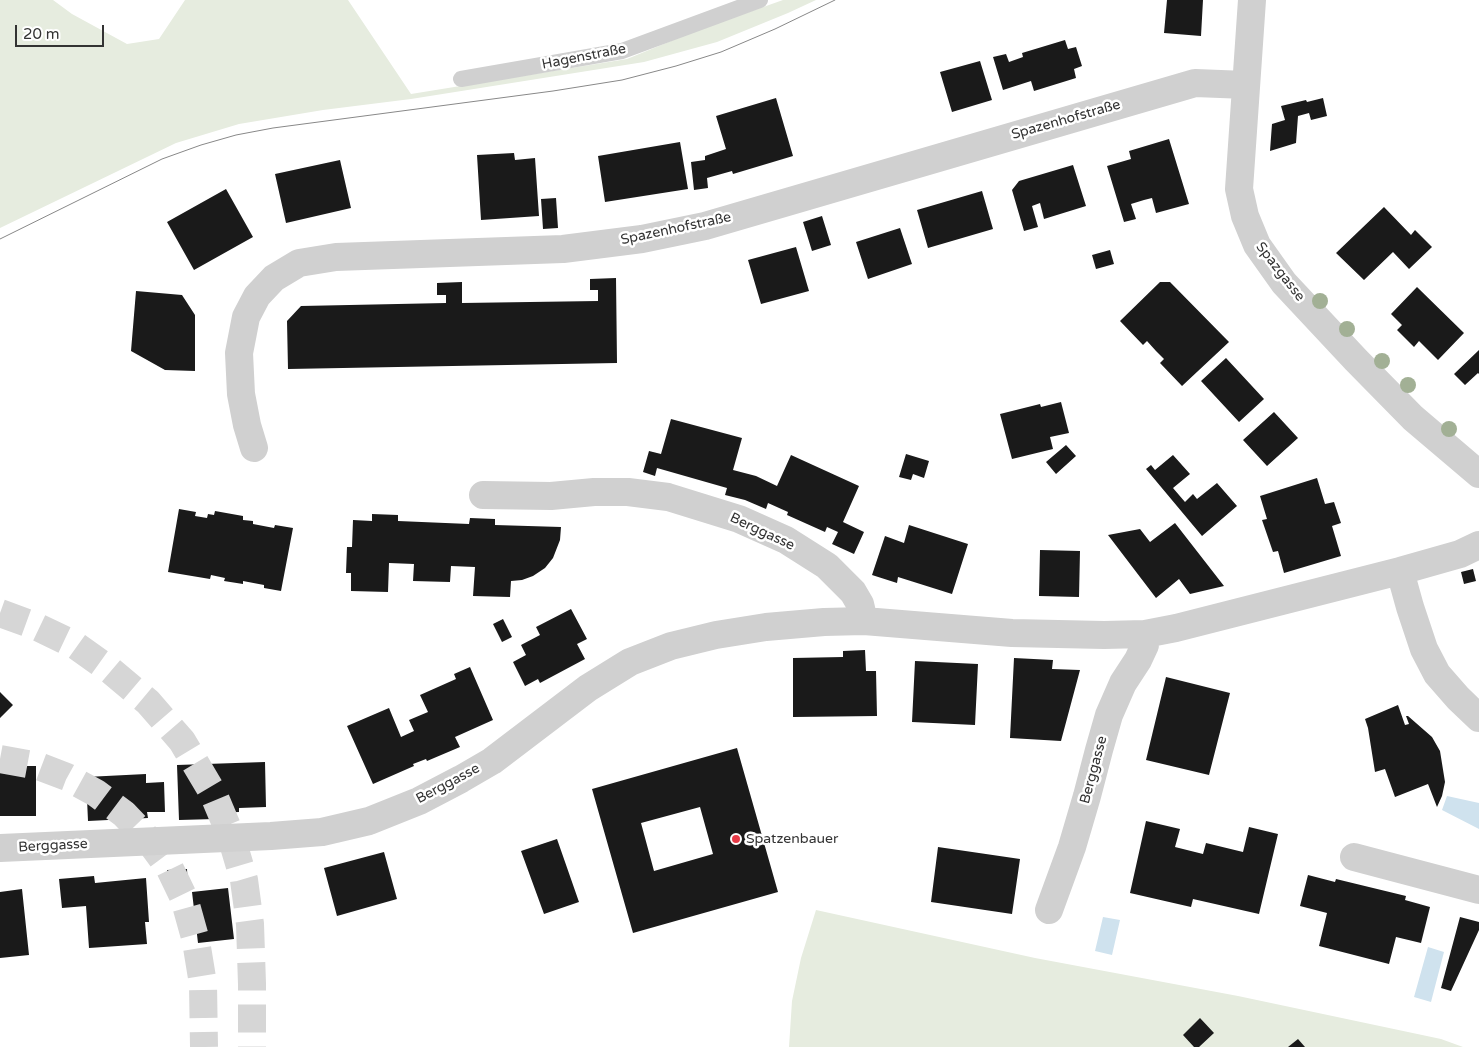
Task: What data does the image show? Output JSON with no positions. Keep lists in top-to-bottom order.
{
  "streets": {
    "street": ["Spazenhofstraße", "Spazgasse", "Berggasse"],
    "lane": ["Hagenstraße"]
  },
  "crossings": [
    ["Spazenhofstraße", "Spazgasse"]
  ],
  "places": ["Spatzenbauer"],
  "scale_bar": "20 m"
}
